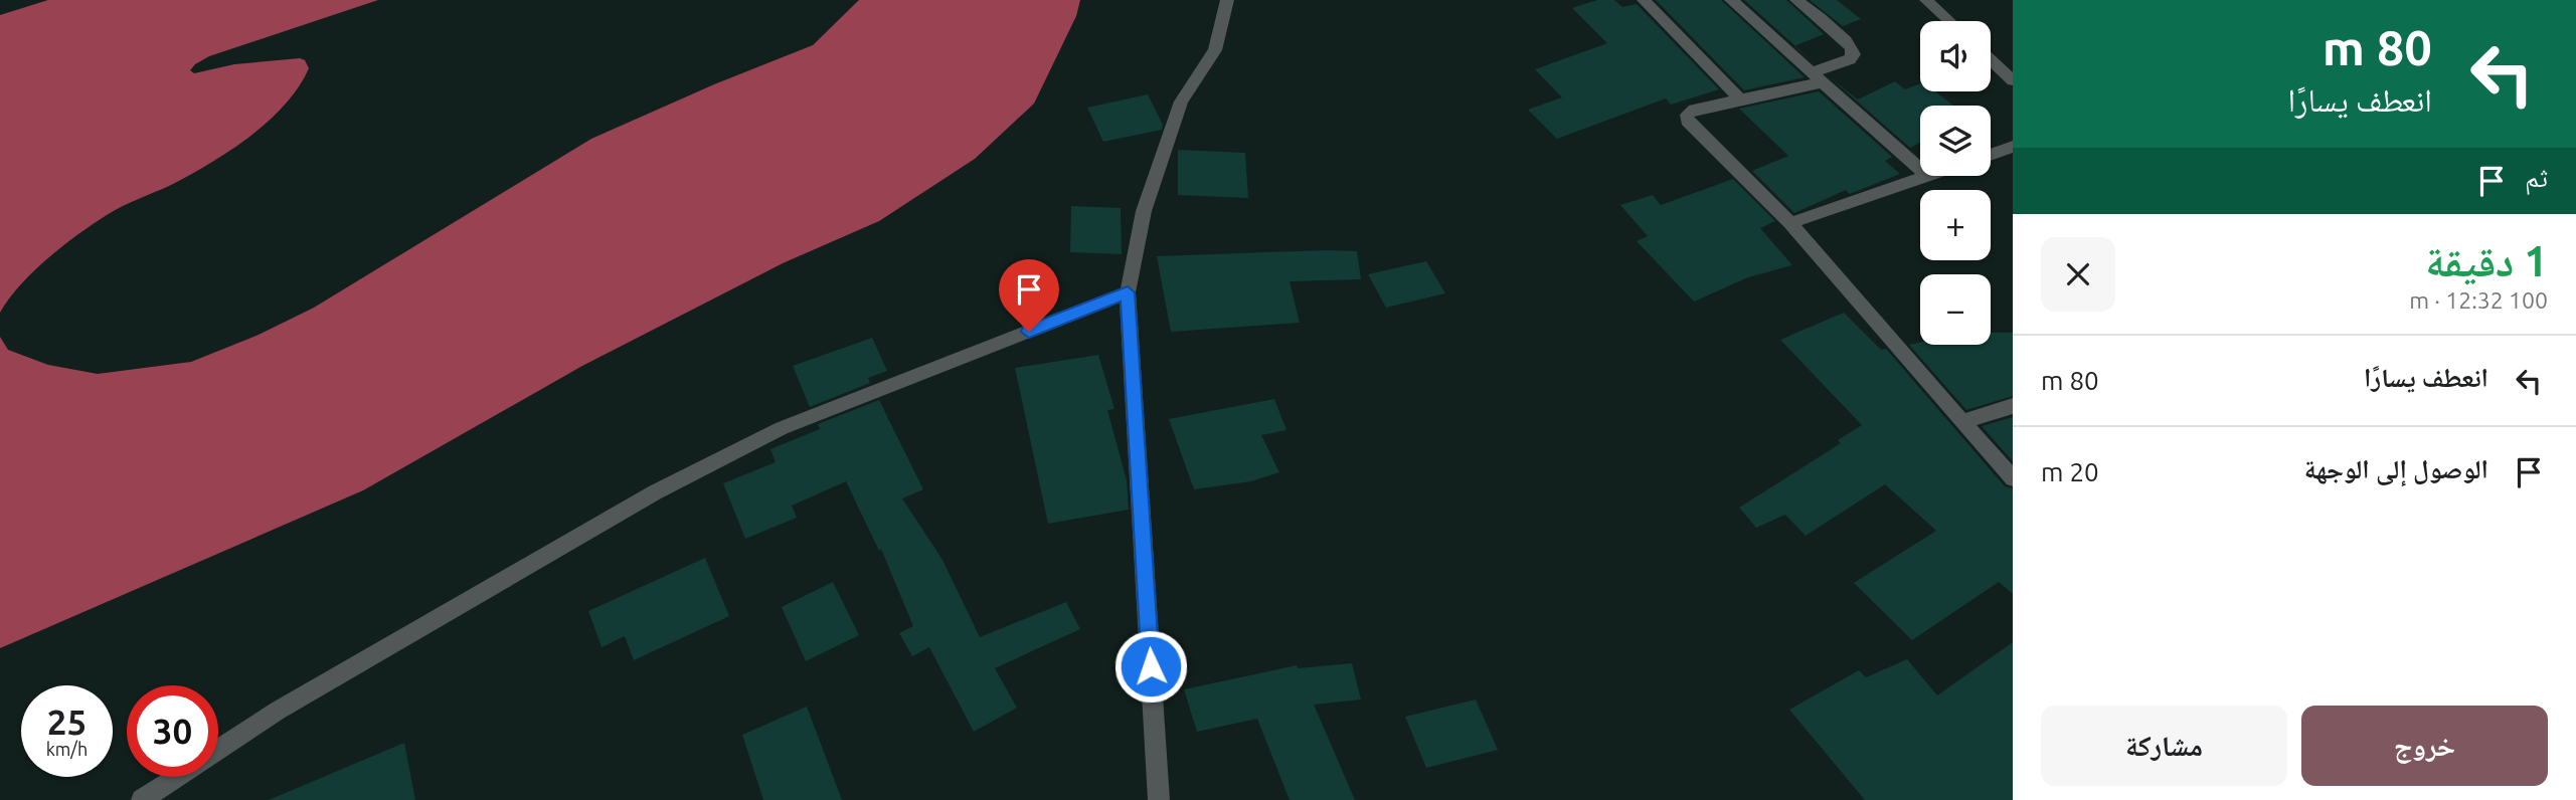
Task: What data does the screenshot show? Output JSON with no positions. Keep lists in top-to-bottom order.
{
  "page": {
    "turn": ["80 m", "انعطف يسارًا"],
    "map_buttons": ["+", "−"],
    "then": "ثم",
    "heading": ["1 دقيقة", "100 m · 12:32"],
    "list": [
      {
        "name": "انعطف يسارًا",
        "value": "80 m"
      },
      {
        "name": "الوصول إلى الوجهة",
        "value": "20 m"
      }
    ],
    "speed": "25 km/h",
    "limit": "30",
    "buttons": ["خروج", "مشاركة"]
  }
}
